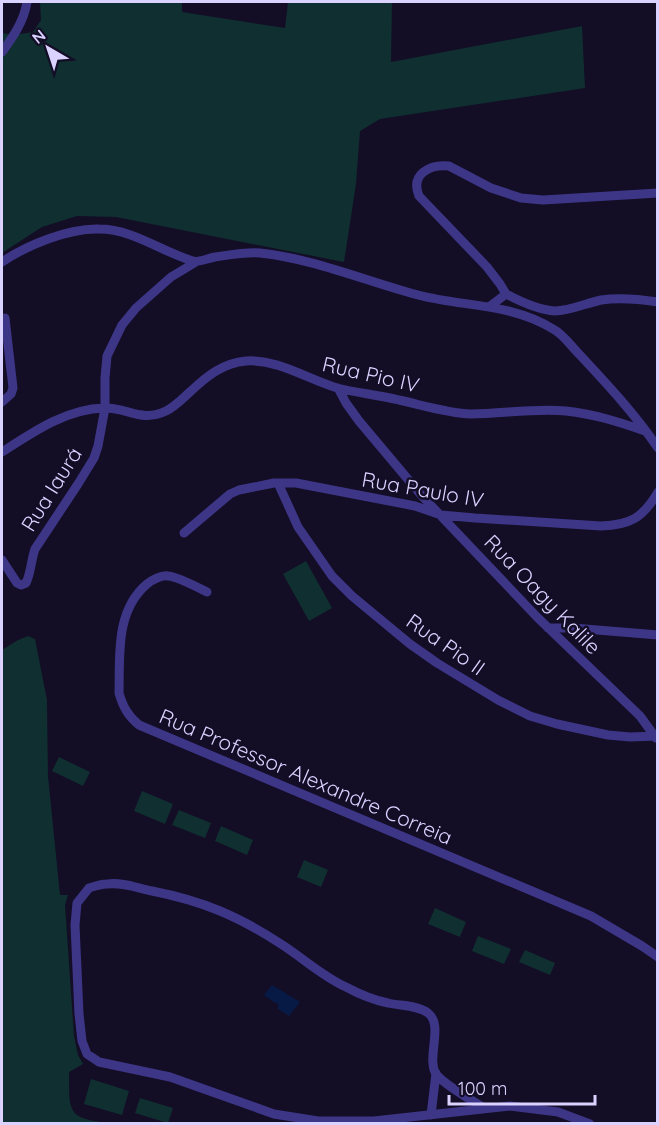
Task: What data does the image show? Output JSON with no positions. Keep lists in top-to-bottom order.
{
  "streets": {
    "street": [
      "Rua Pio IV",
      "Rua Iaurá",
      "Rua Paulo IV",
      "Rua Oagy Kalile",
      "Rua Pio II",
      "Rua Professor Alexandre Correia"
    ]
  },
  "crossings": [
    ["Rua Pio IV", "Rua Iaurá"],
    ["Rua Pio IV", "Rua Oagy Kalile"],
    ["Rua Paulo IV", "Rua Oagy Kalile"],
    ["Rua Paulo IV", "Rua Pio II"],
    ["Rua Oagy Kalile", "Rua Pio II"]
  ],
  "scale_bar": "100 m",
  "north": "top left"
}
